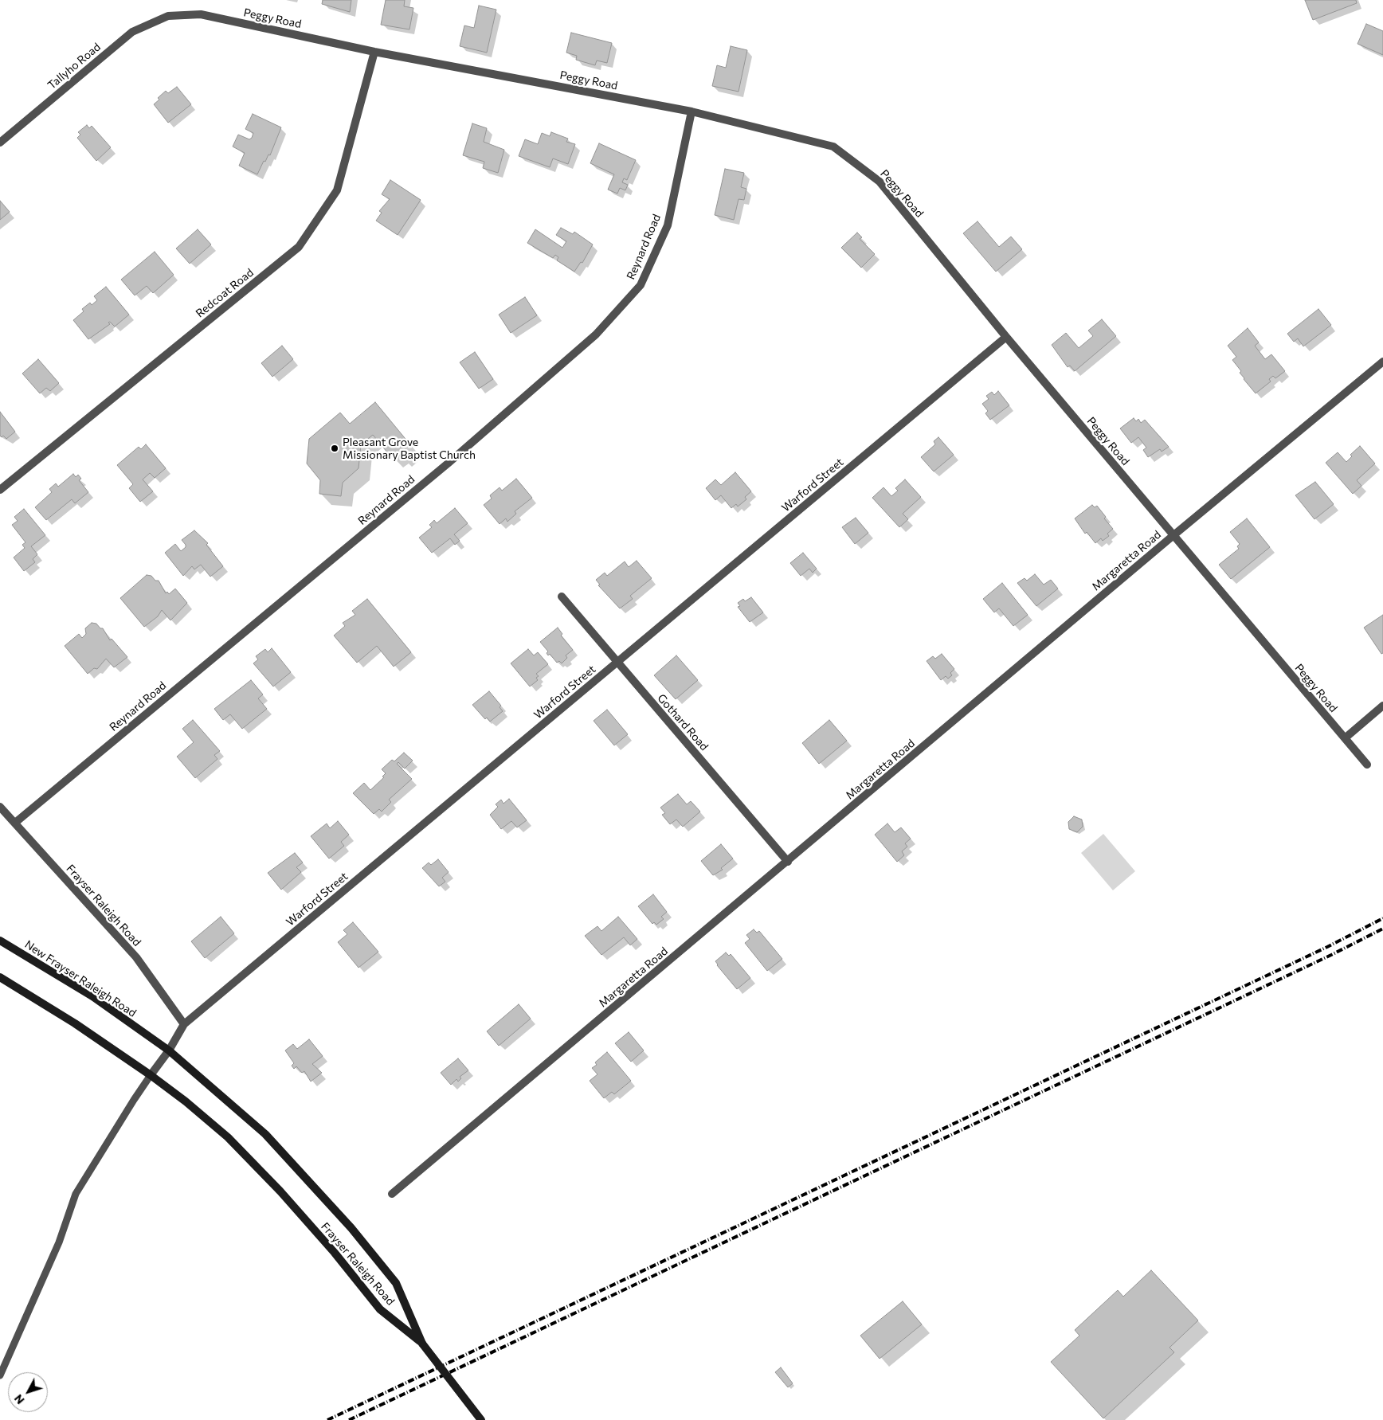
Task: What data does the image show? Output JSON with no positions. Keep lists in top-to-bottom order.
{
  "streets": {
    "main road": ["Frayser Raleigh Road", "New Frayser Raleigh Road"],
    "street": [
      "Peggy Road",
      "Tallyho Road",
      "Reynard Road",
      "Redcoat Road",
      "Warford Street",
      "Margaretta Road",
      "Gothard Road"
    ]
  },
  "crossings": [
    ["Peggy Road", "Tallyho Road"],
    ["Peggy Road", "Reynard Road"],
    ["Peggy Road", "Redcoat Road"],
    ["Peggy Road", "Warford Street"],
    ["Peggy Road", "Margaretta Road"],
    ["Reynard Road", "Frayser Raleigh Road"],
    ["Warford Street", "Gothard Road"],
    ["Warford Street", "Frayser Raleigh Road"],
    ["Warford Street", "New Frayser Raleigh Road"],
    ["Margaretta Road", "Gothard Road"],
    ["Frayser Raleigh Road", "New Frayser Raleigh Road"]
  ],
  "places": ["Pleasant Grove Missionary Baptist Church"],
  "north": "bottom left"
}
